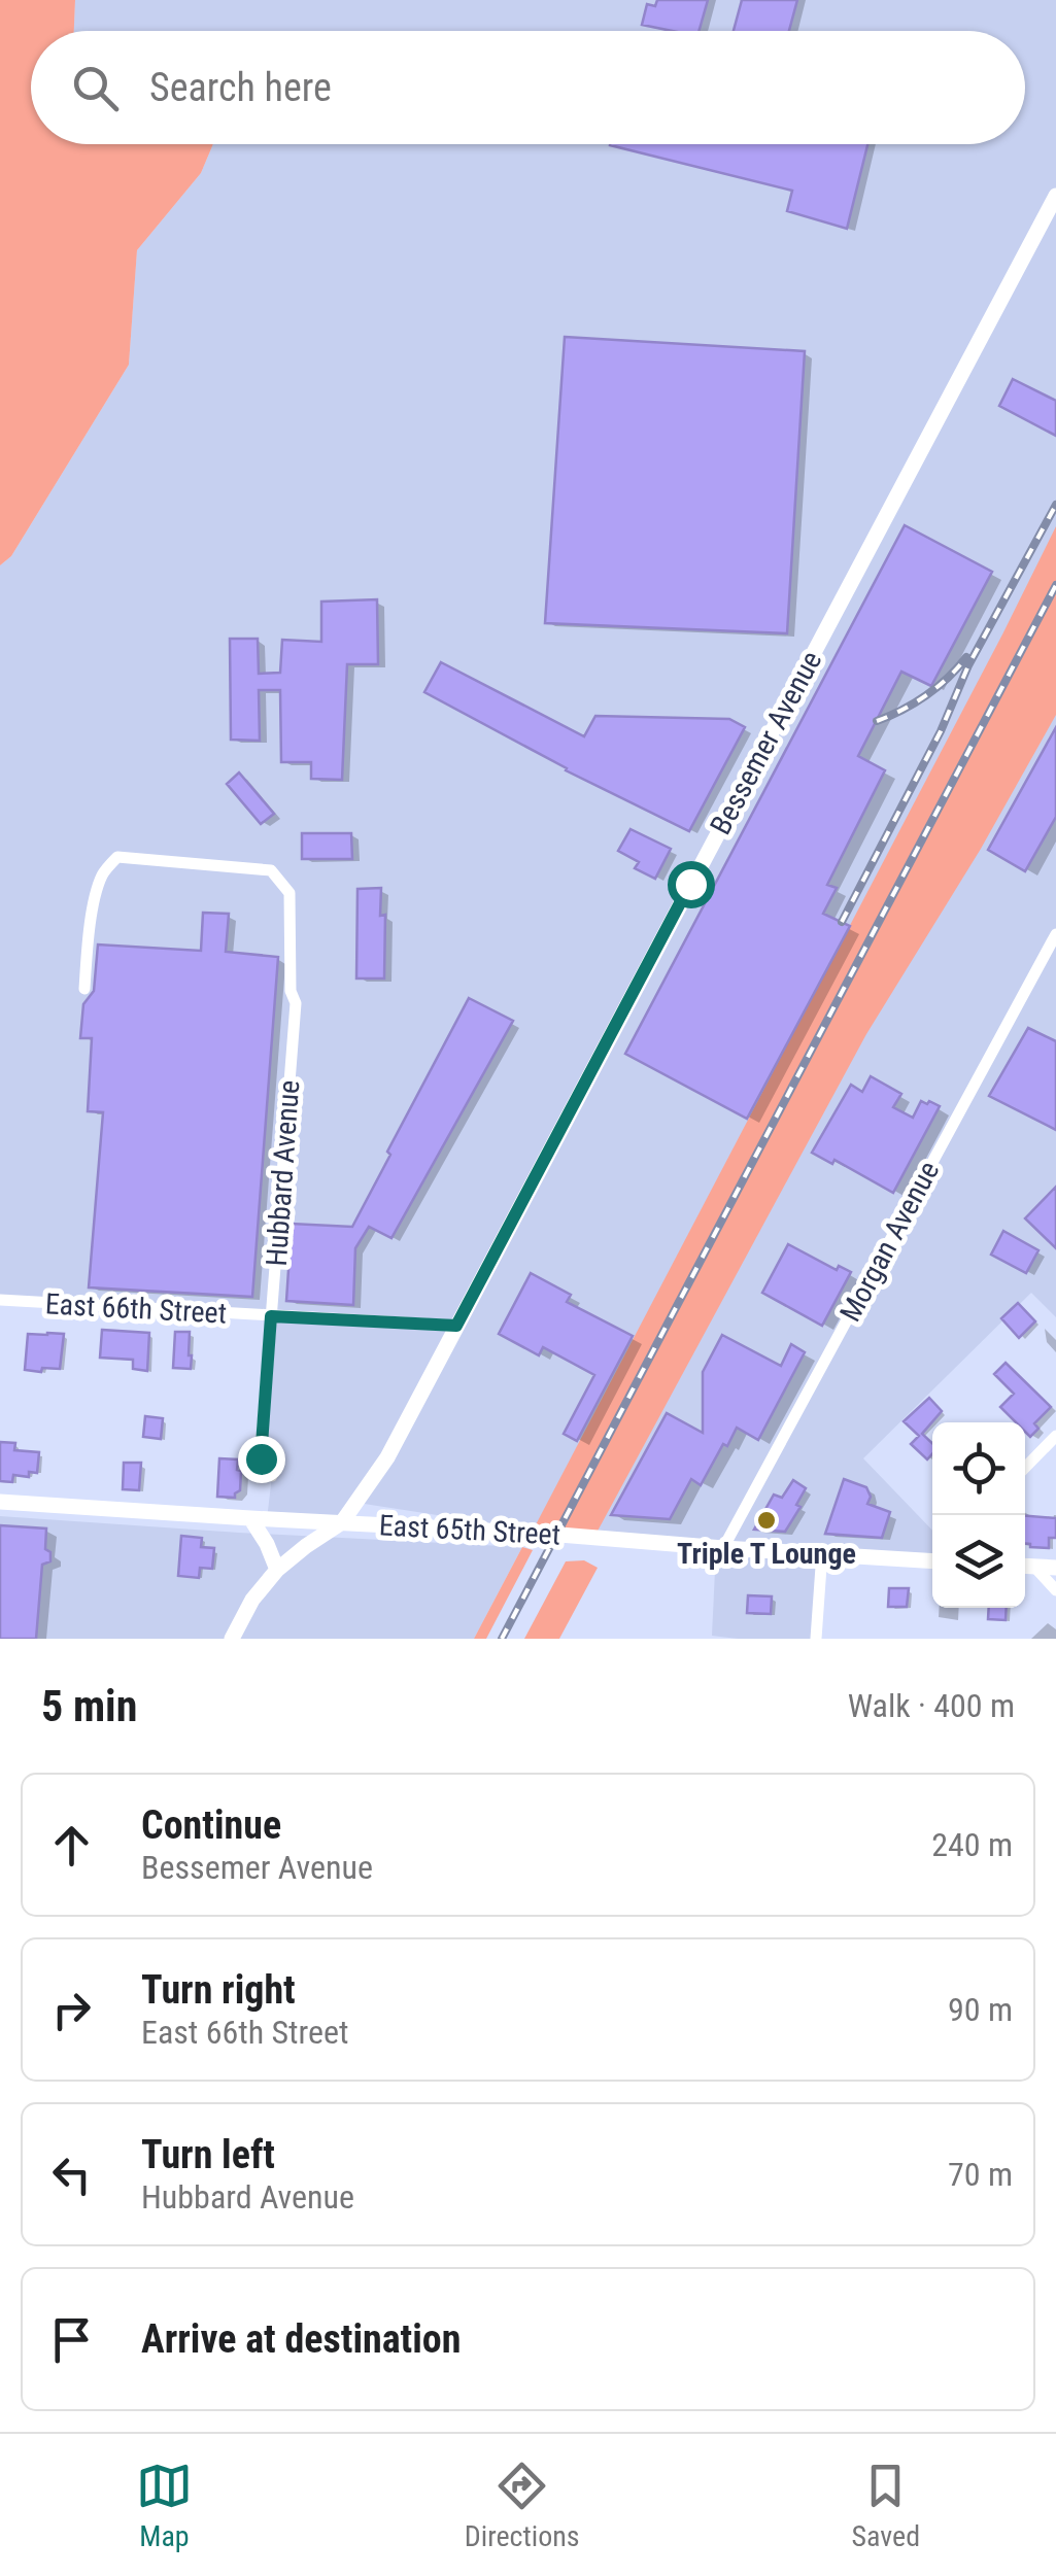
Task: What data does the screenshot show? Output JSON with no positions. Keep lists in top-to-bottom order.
{
  "streets": {
    "street": [
      "Bessemer Avenue",
      "Hubbard Avenue",
      "Morgan Avenue",
      "East 66th Street",
      "East 65th Street"
    ]
  },
  "crossings": [
    ["Bessemer Avenue", "East 66th Street"],
    ["Bessemer Avenue", "East 65th Street"],
    ["Hubbard Avenue", "East 66th Street"],
    ["Morgan Avenue", "East 65th Street"]
  ],
  "places": ["Triple T Lounge"],
  "page": {
    "search": "Search here",
    "heading": ["5 min", "Walk · 400 m"],
    "list": [
      ["Continue", "Bessemer Avenue", "240 m"],
      ["Turn right", "East 66th Street", "90 m"],
      ["Turn left", "Hubbard Avenue", "70 m"],
      "Arrive at destination"
    ],
    "nav": ["Map", "Directions", "Saved"]
  }
}
